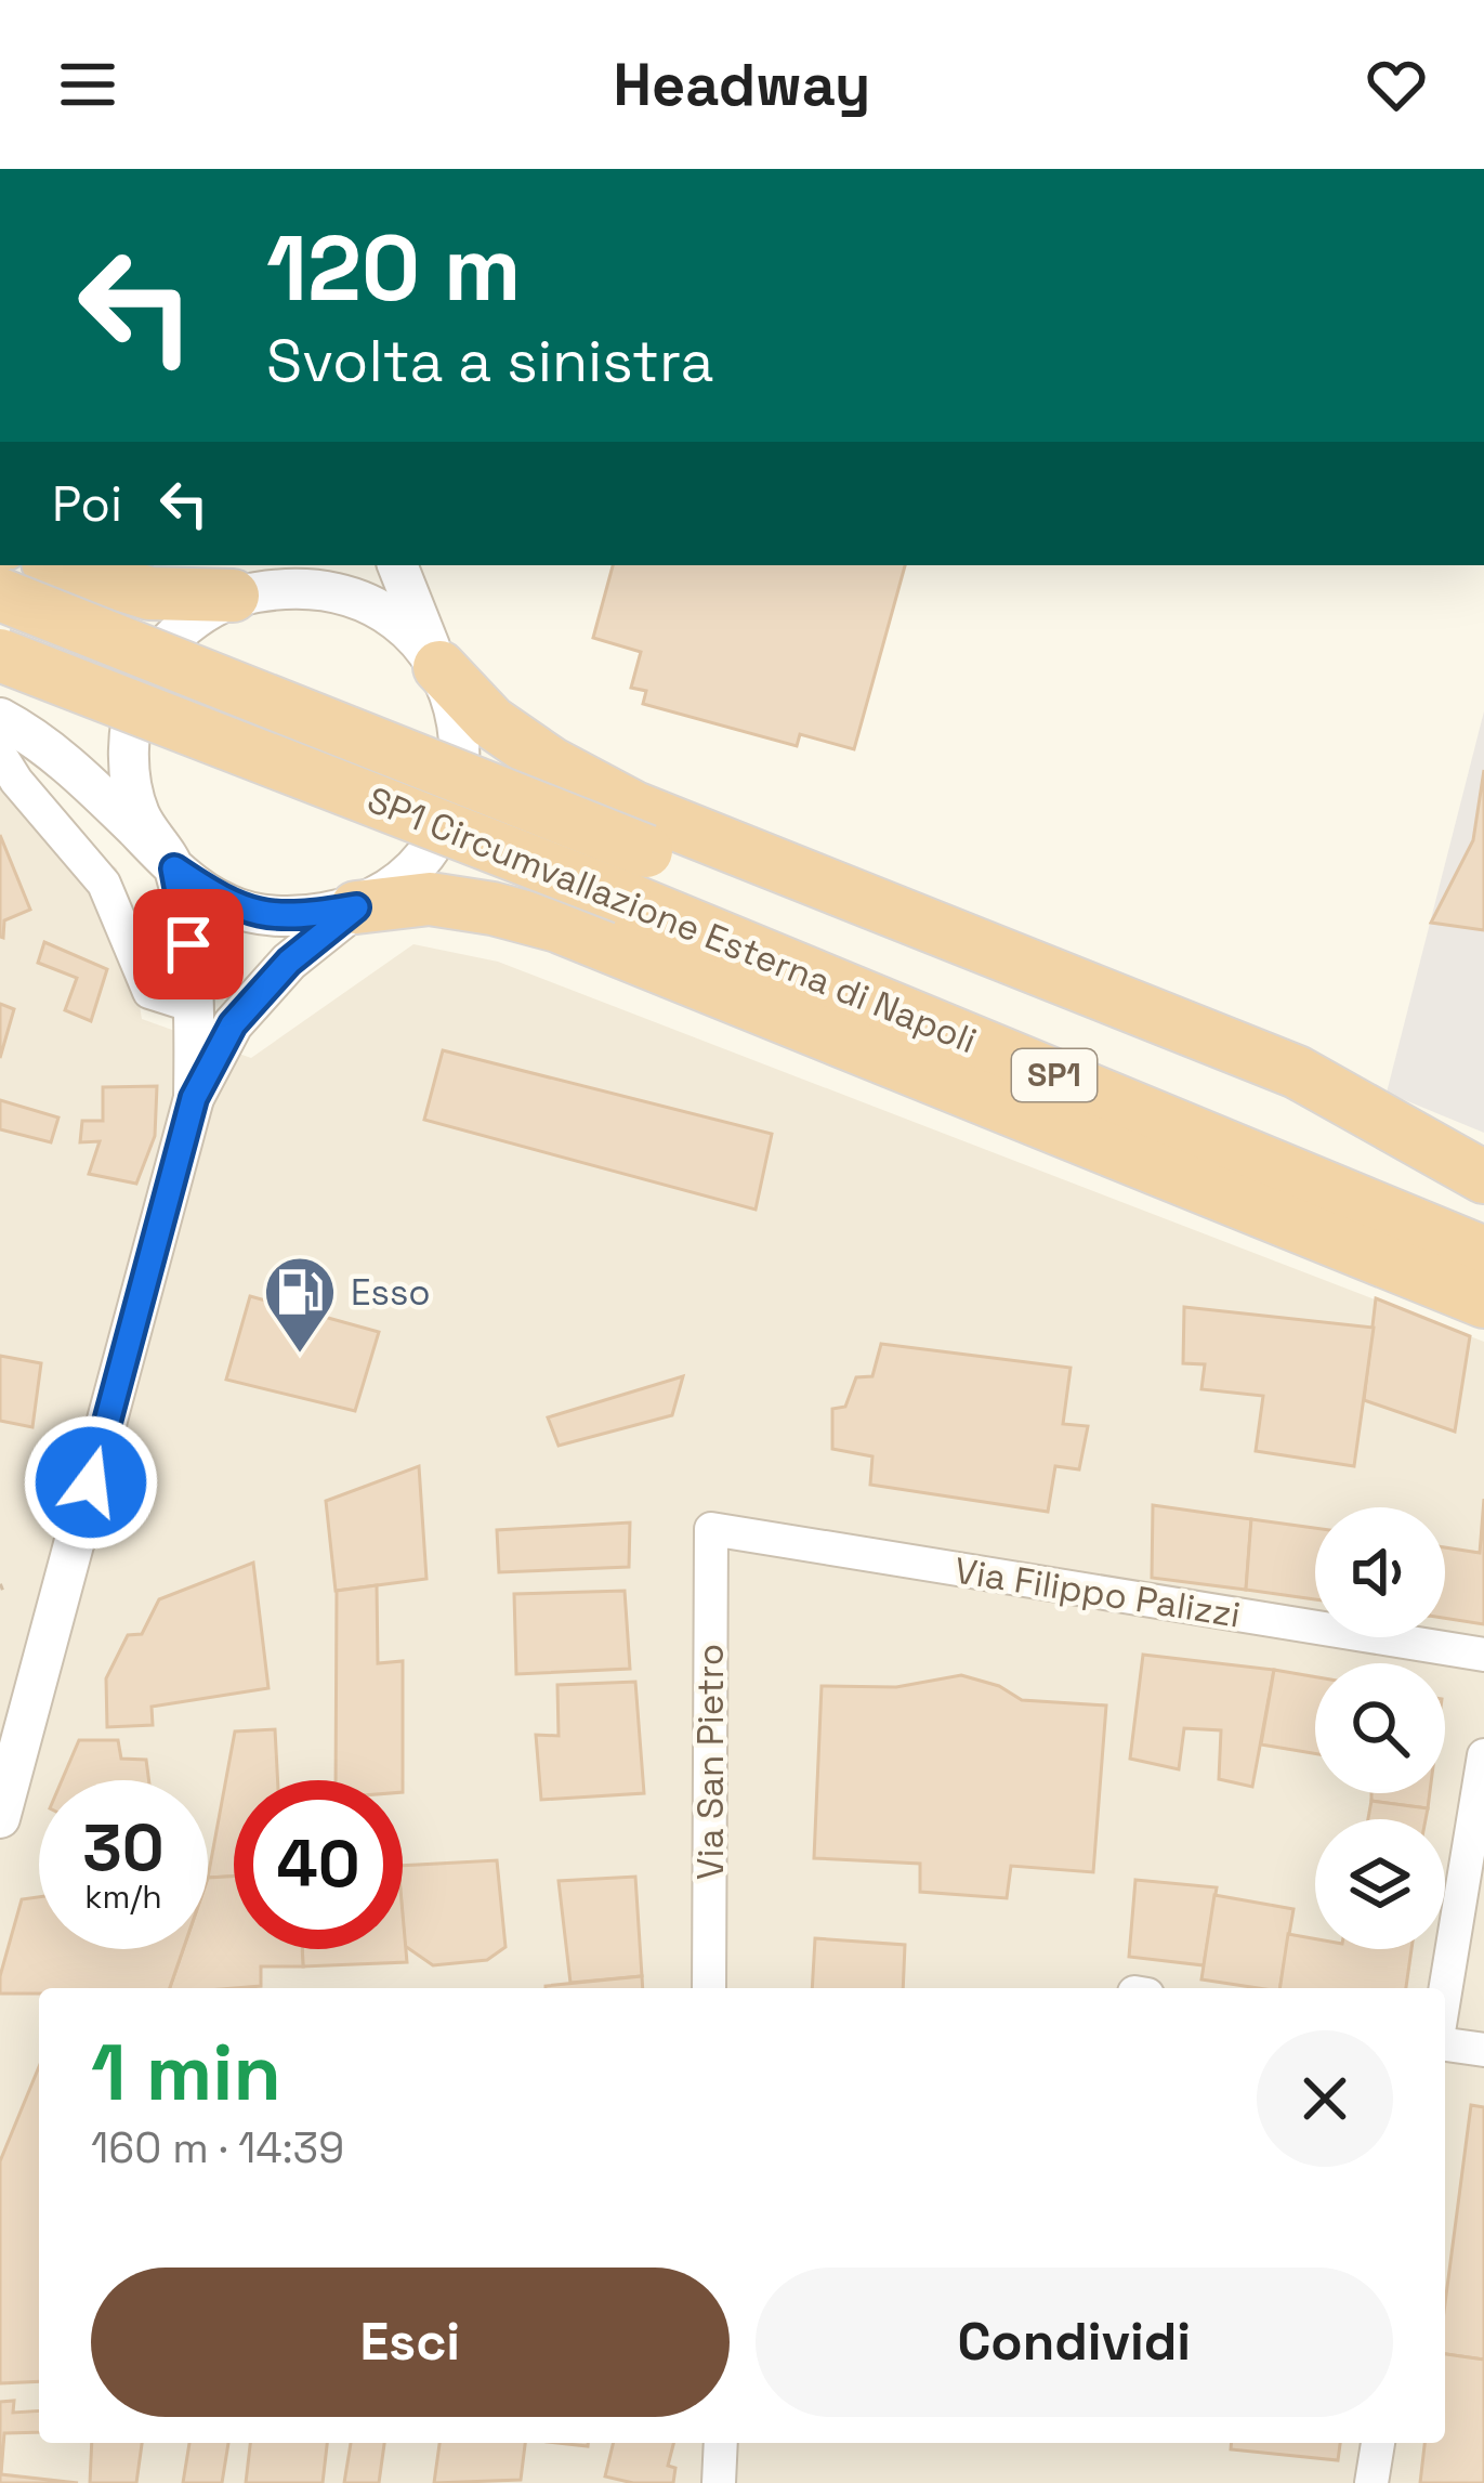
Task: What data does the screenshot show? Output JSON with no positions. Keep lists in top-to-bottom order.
{
  "streets": {
    "highway": ["SP1 Circumvallazione Esterna di Napoli", "SP1"],
    "street": ["Via Filippo Palizzi", "Via San Pietro"]
  },
  "crossings": [
    ["Via Filippo Palizzi", "Via San Pietro"]
  ],
  "places": {
    "fuel station": ["Esso"]
  },
  "page": {
    "header": "Headway",
    "turn": ["120 m", "Svolta a sinistra"],
    "then": "Poi",
    "speed": "30 km/h",
    "limit": "40",
    "heading": ["1 min", "160 m · 14:39"],
    "buttons": ["Esci", "Condividi"]
  }
}
